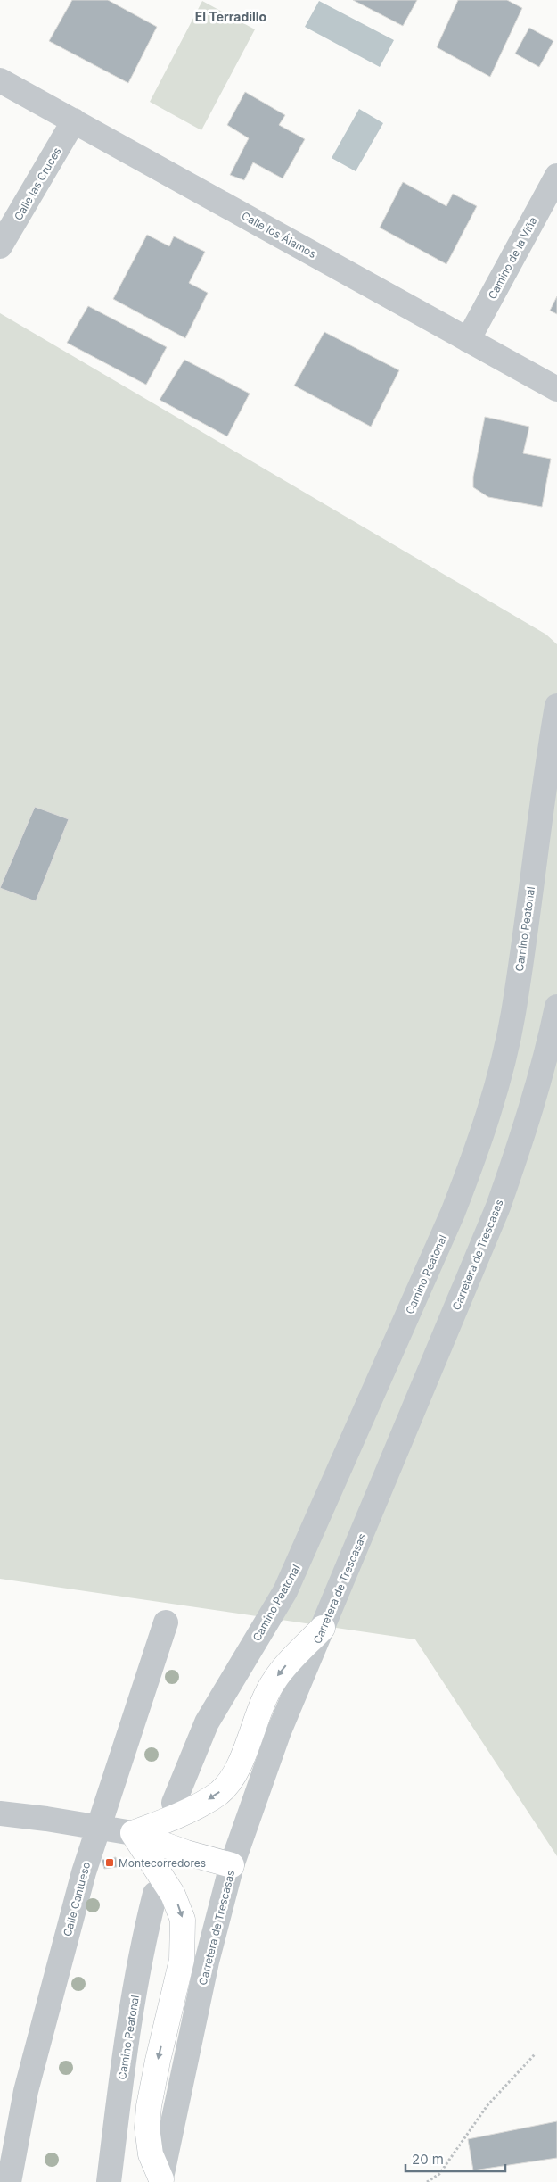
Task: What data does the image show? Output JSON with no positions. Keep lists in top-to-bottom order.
{
  "streets": {
    "street": [
      "Calle las Cruces",
      "Calle los Álamos",
      "Camino de la Viña",
      "Camino Peatonal",
      "Carretera de Trescasas",
      "Calle Cantueso"
    ]
  },
  "crossings": [
    ["Calle las Cruces", "Calle los Álamos"],
    ["Calle los Álamos", "Camino de la Viña"]
  ],
  "districts": ["El Terradillo"],
  "places": {
    "transit": ["Montecorredores"]
  },
  "scale_bar": "20 m"
}
